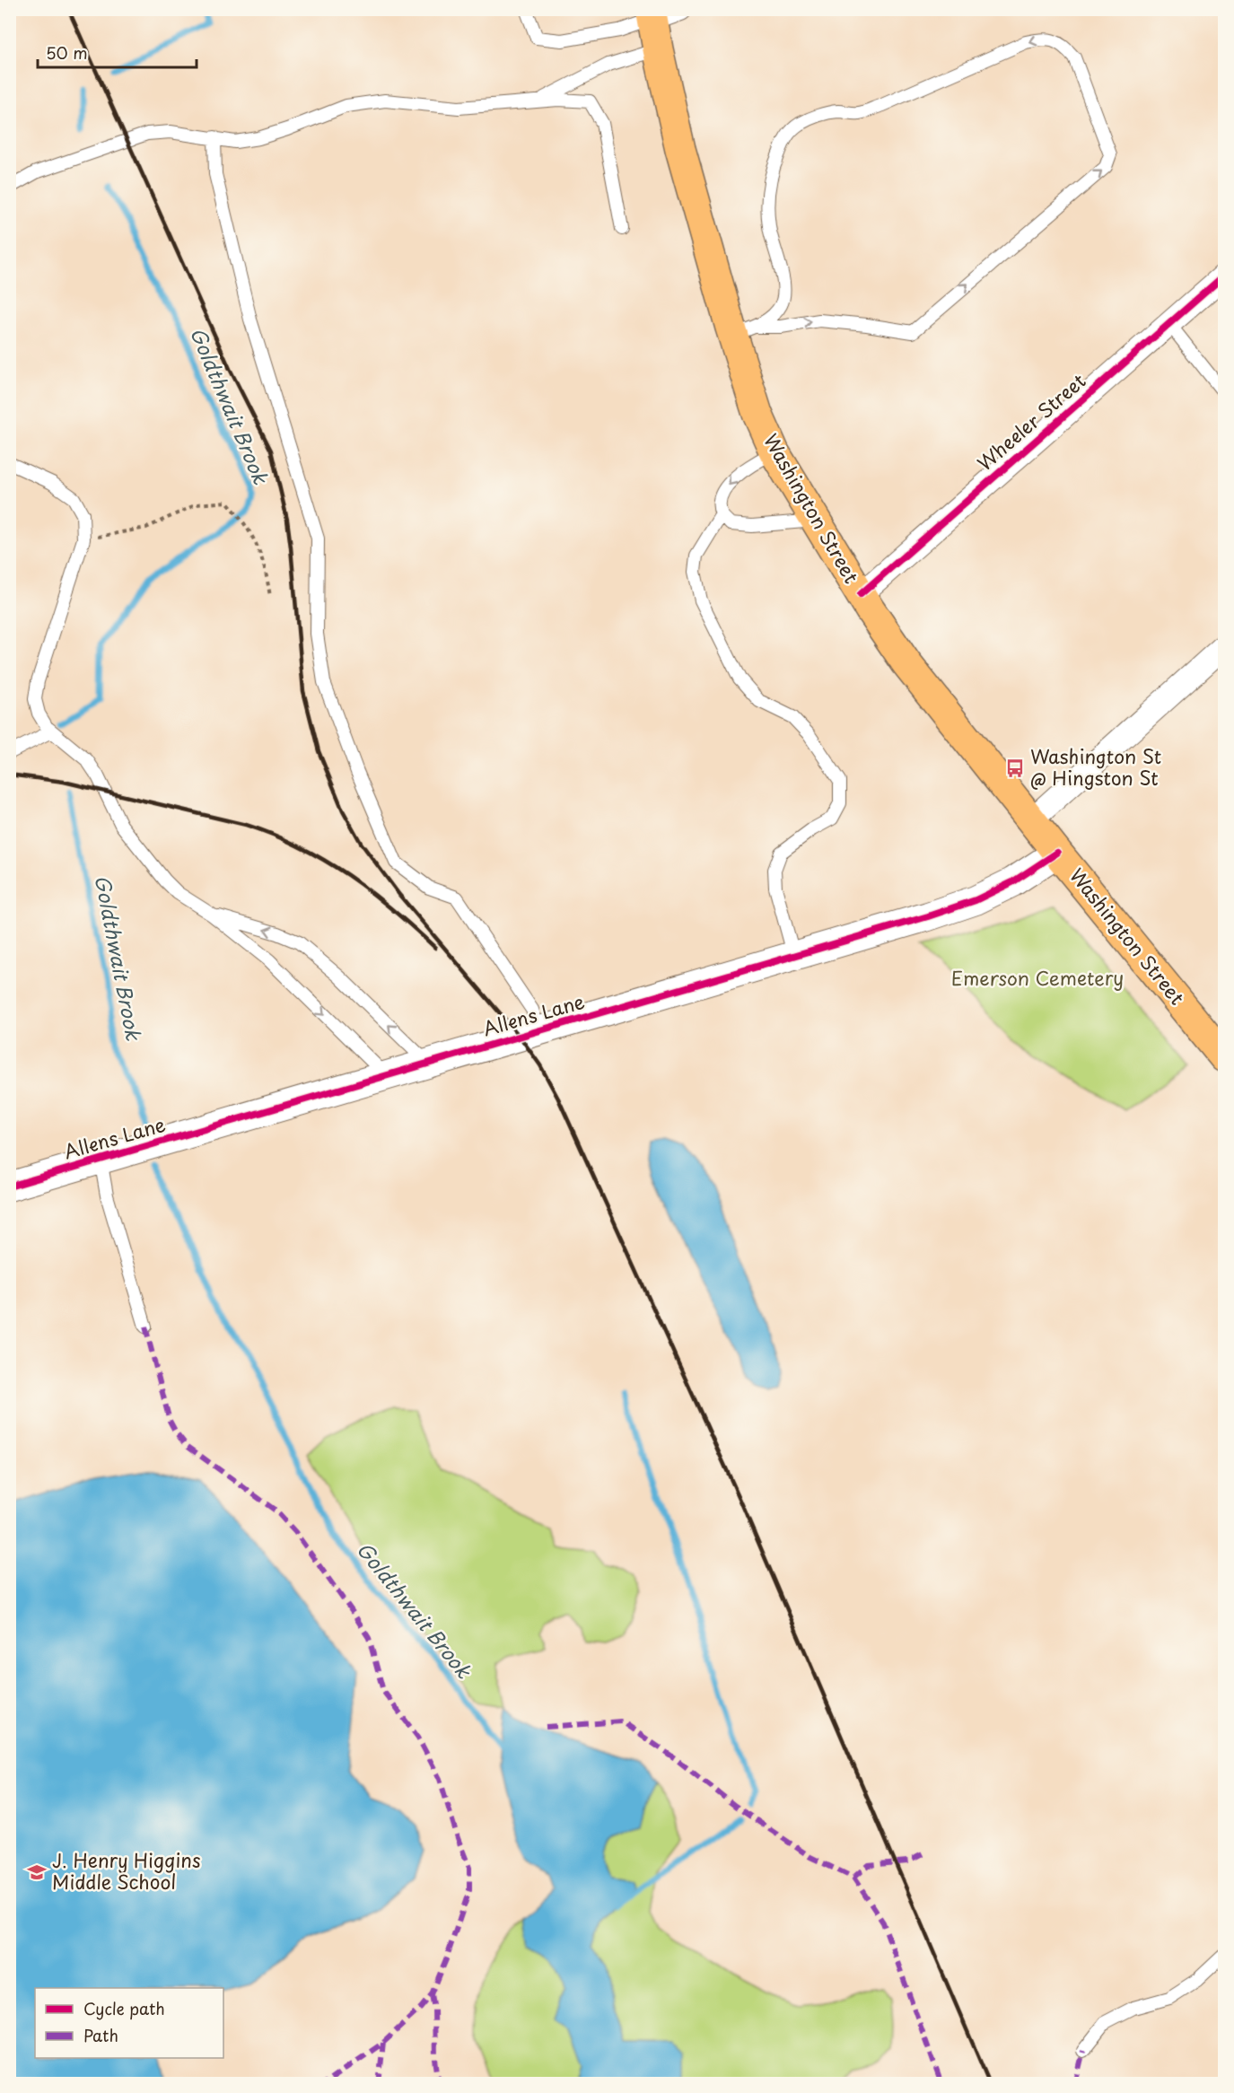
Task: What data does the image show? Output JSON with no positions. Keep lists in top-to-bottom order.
{
  "streets": {
    "main road": ["Washington Street"],
    "street": ["Wheeler Street", "Allens Lane"]
  },
  "crossings": [
    ["Wheeler Street", "Washington Street"],
    ["Washington Street", "Allens Lane"]
  ],
  "water": ["Goldthwait Brook"],
  "parks": ["Emerson Cemetery"],
  "places": {
    "bus stop": ["Washington St @ Hingston St"],
    "school or university": ["J. Henry Higgins Middle School"]
  },
  "legend": ["Cycle path", "Path"],
  "scale_bar": "50 m"
}
